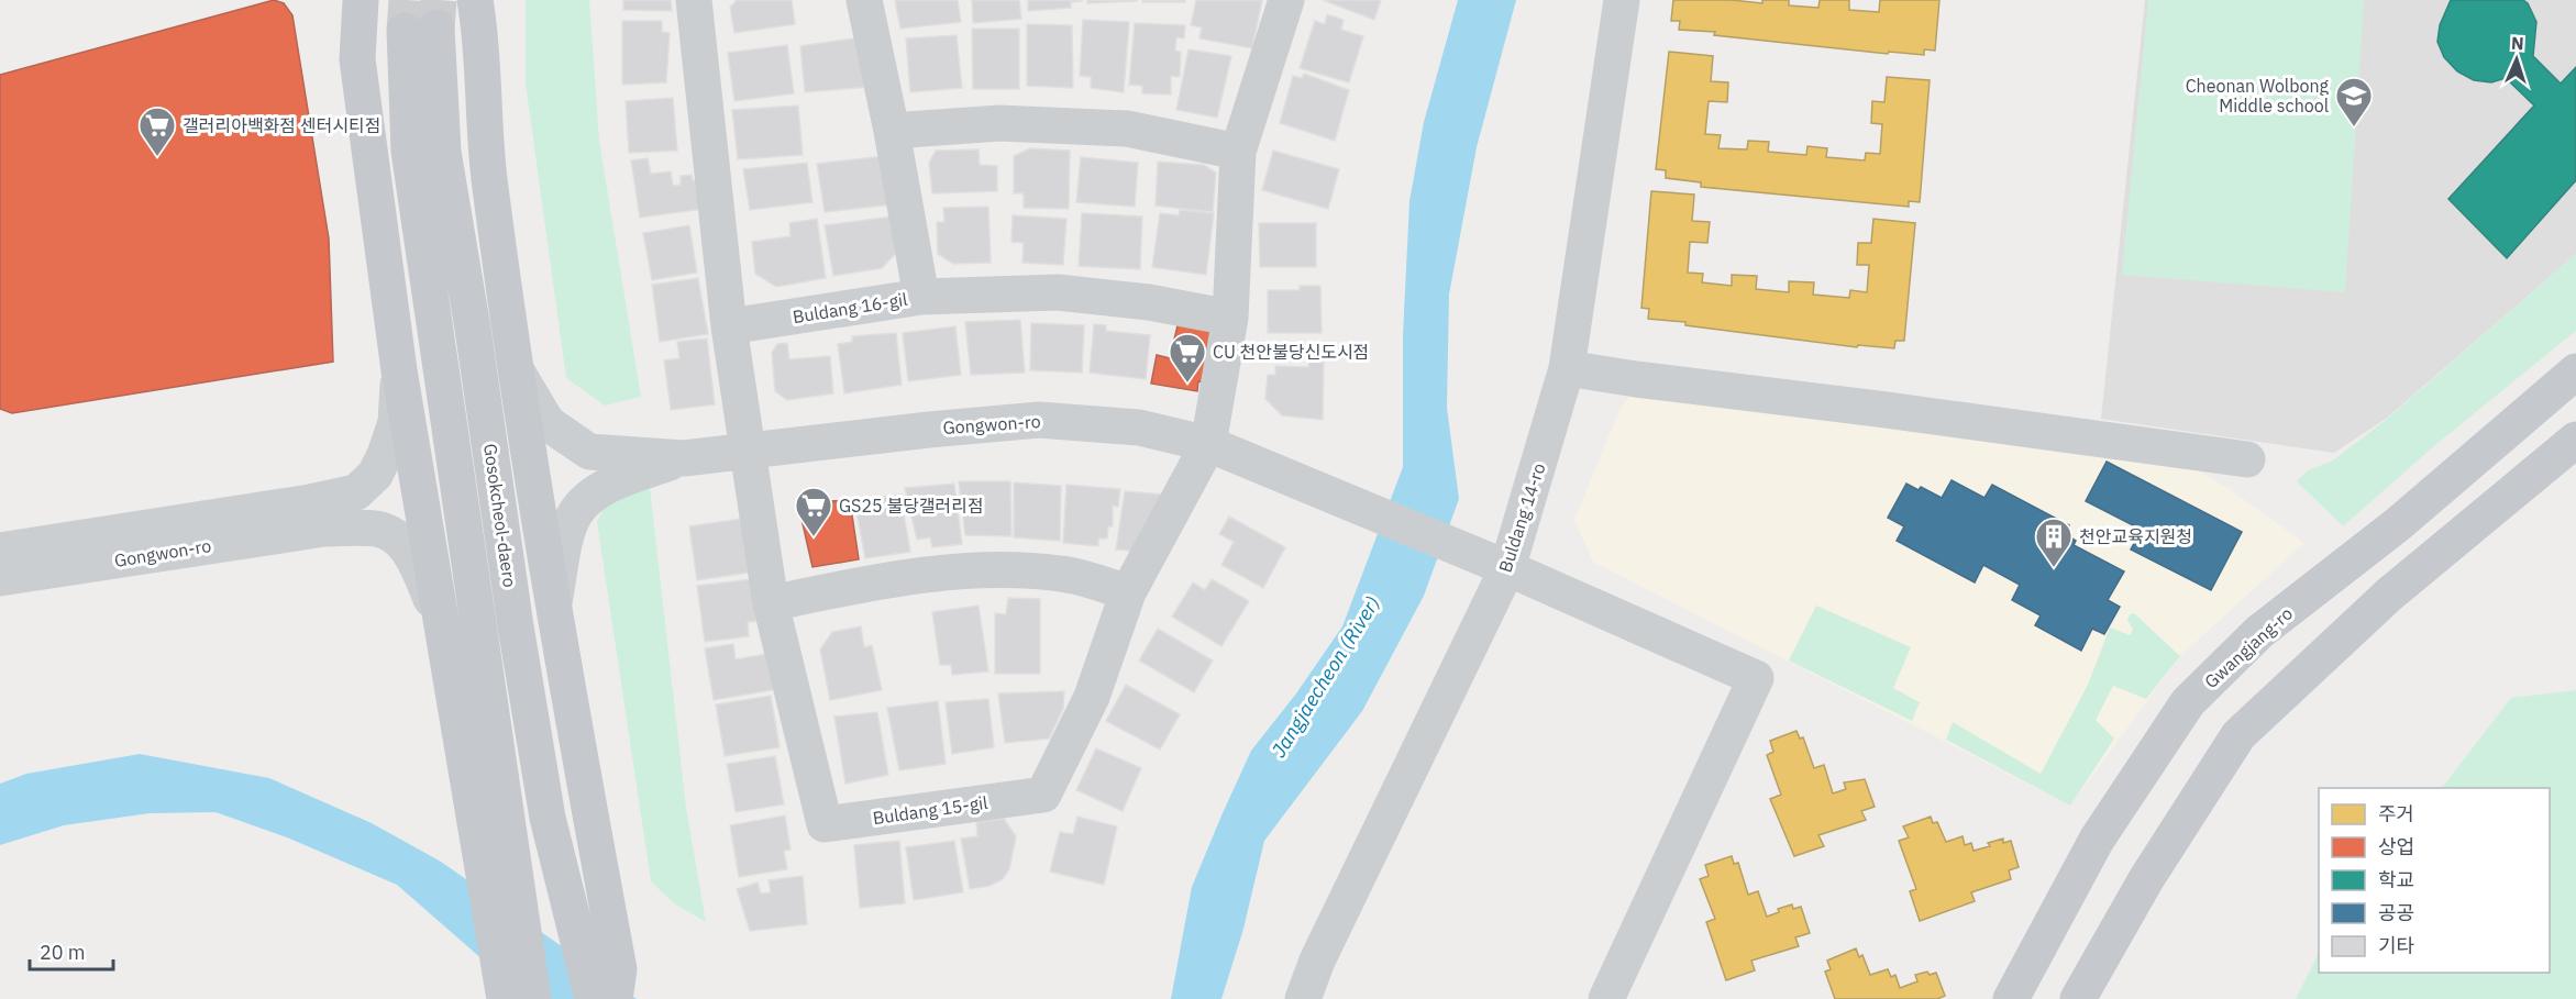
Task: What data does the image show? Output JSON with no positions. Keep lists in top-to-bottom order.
{
  "streets": {
    "main road": ["Gosokcheol-daero", "Gwangjang-ro"],
    "street": [
      "Buldang 16-gil",
      "Gongwon-ro",
      "Buldang 14-ro",
      "Buldang 15-gil"
    ]
  },
  "crossings": [
    ["Gongwon-ro", "Buldang 14-ro"],
    ["Gongwon-ro", "Buldang 15-gil"]
  ],
  "water": ["Jangjaecheon (River)"],
  "places": {
    "school or university": ["Cheonan Wolbong Middle school"],
    "supermarket": ["갤러리아백화점 센터시티점", "CU 천안불당신도시점", "GS25 불당갤러리점"],
    "building": ["천안교육지원청"]
  },
  "legend": [
    "주거",
    "상업",
    "학교",
    "공공",
    "기타"
  ],
  "scale_bar": "20 m",
  "north": "top"
}
